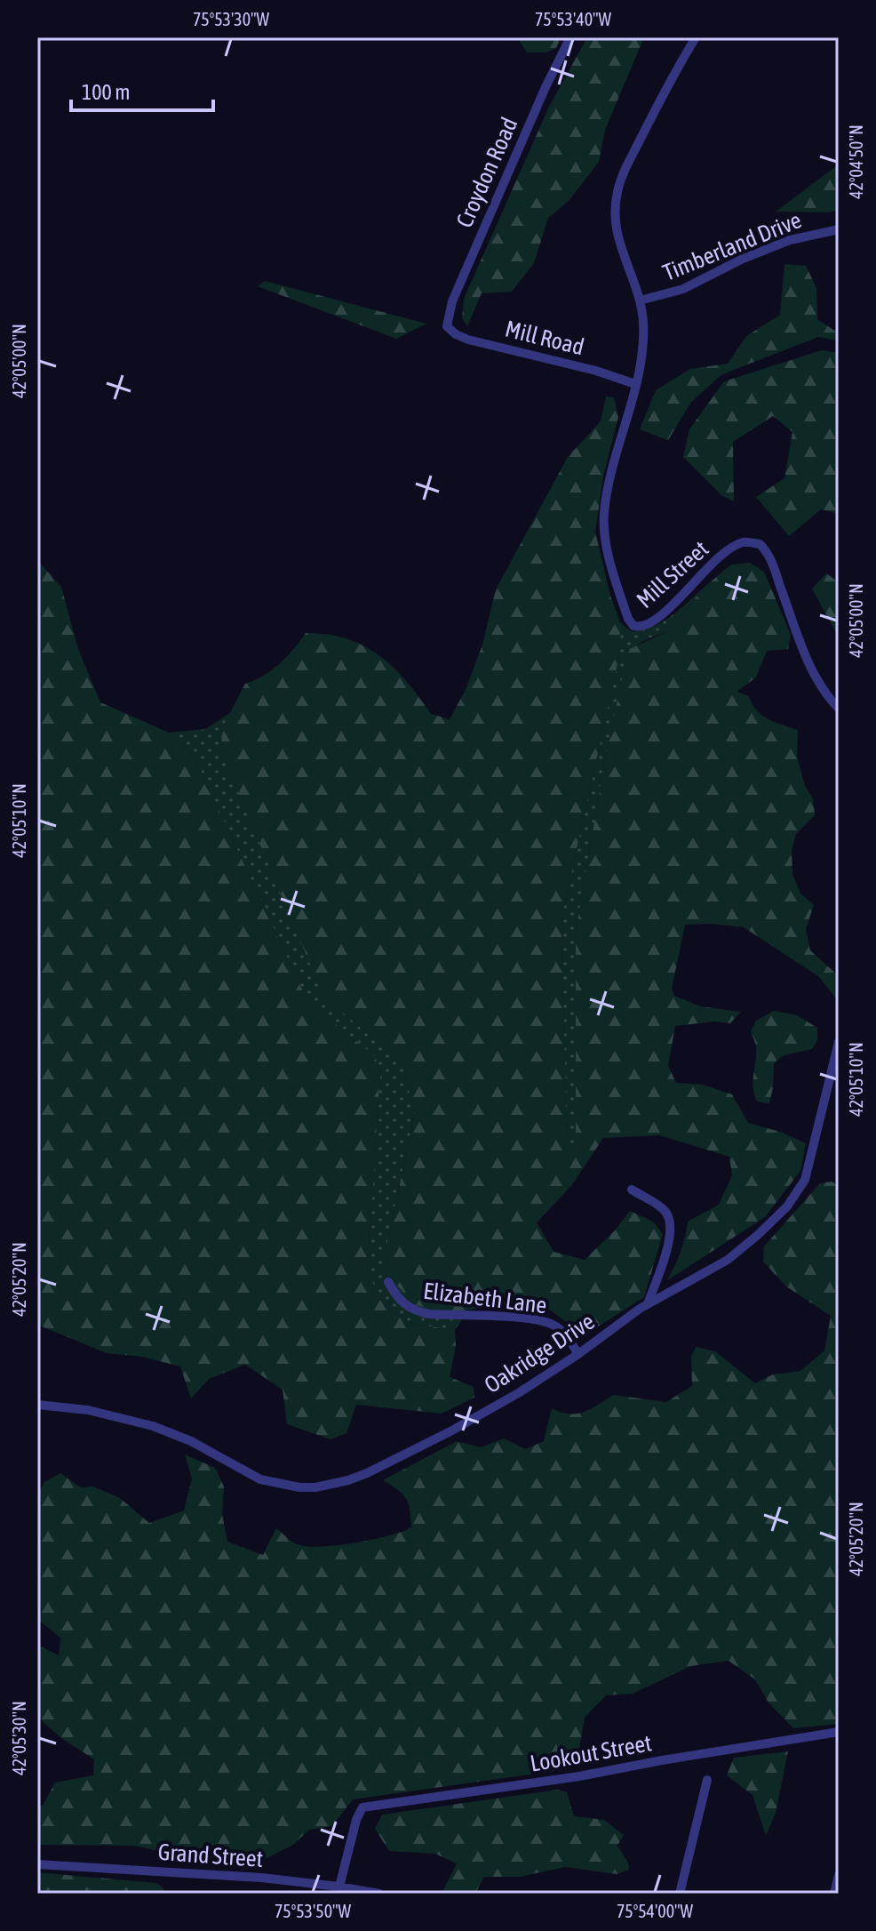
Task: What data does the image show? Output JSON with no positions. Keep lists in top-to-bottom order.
{
  "streets": {
    "street": [
      "Croydon Road",
      "Timberland Drive",
      "Mill Road",
      "Mill Street",
      "Elizabeth Lane",
      "Oakridge Drive",
      "Lookout Street",
      "Grand Street"
    ]
  },
  "crossings": [
    ["Croydon Road", "Mill Road"],
    ["Mill Road", "Mill Street"],
    ["Elizabeth Lane", "Oakridge Drive"],
    ["Lookout Street", "Grand Street"]
  ],
  "scale_bar": "100 m",
  "coordinates": [
    "75°53'30\"W",
    "75°53'40\"W",
    "42°04'50\"N",
    "42°05'00\"N",
    "42°05'10\"N",
    "42°05'20\"N",
    "42°05'30\"N",
    "75°53'50\"W",
    "75°54'00\"W"
  ]
}
